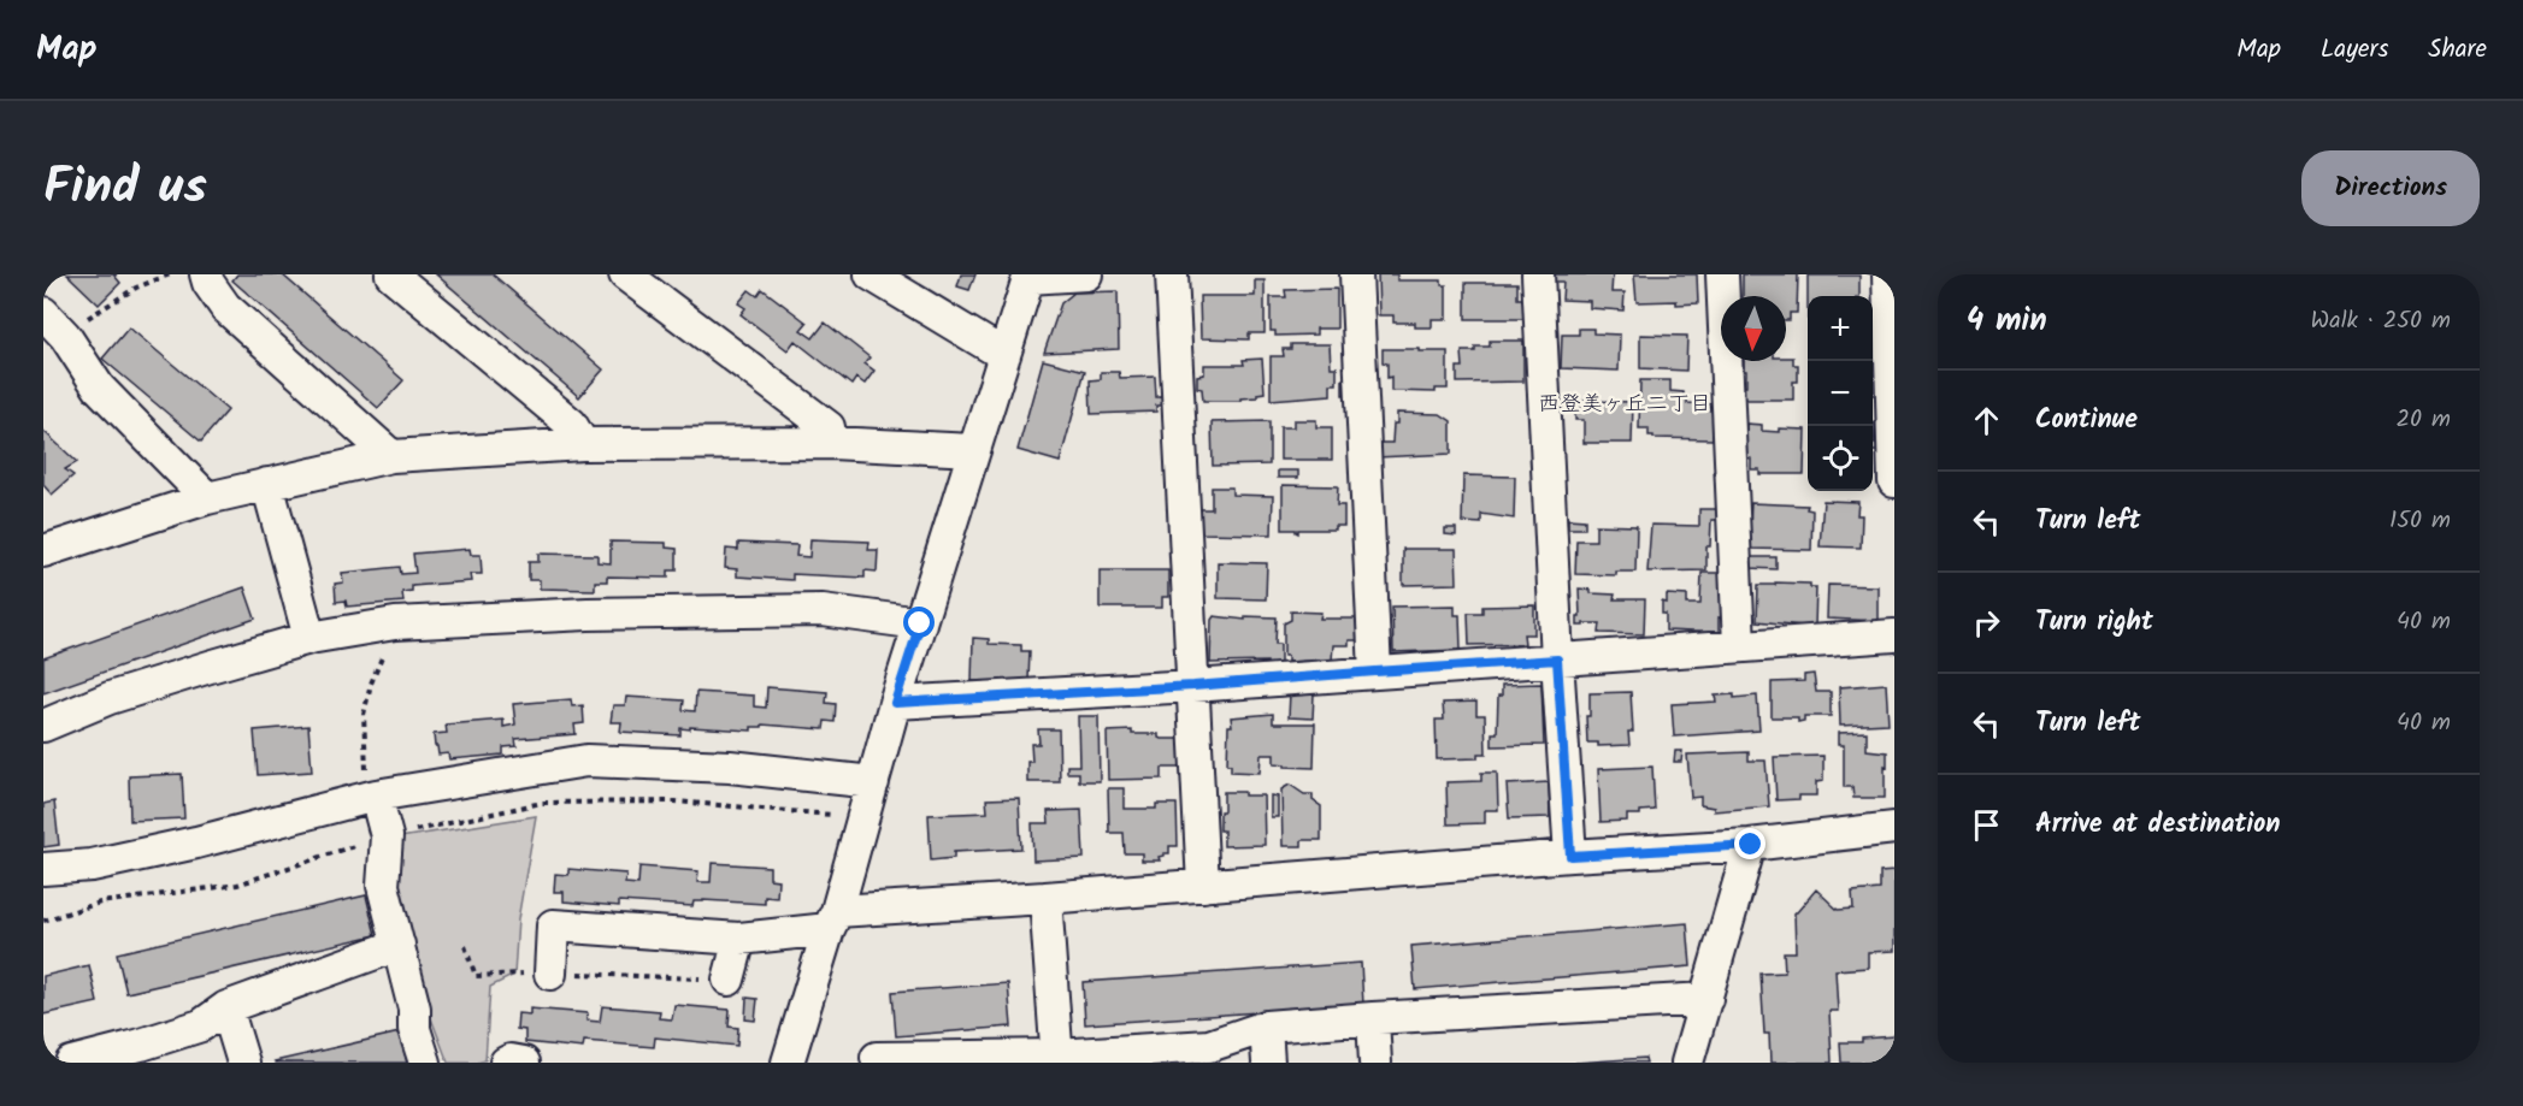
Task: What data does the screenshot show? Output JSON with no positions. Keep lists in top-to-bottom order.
{
  "districts": ["西登美ヶ丘二丁目"],
  "north": "bottom",
  "page": {
    "header": "Map",
    "nav": ["Map", "Layers", "Share"],
    "title": "Find us",
    "buttons": "Directions",
    "heading": ["4 min", "Walk · 250 m"],
    "map_buttons": ["+", "−"],
    "list": [
      ["Continue", "20 m"],
      ["Turn left", "150 m"],
      ["Turn right", "40 m"],
      ["Turn left", "40 m"],
      "Arrive at destination"
    ]
  }
}
